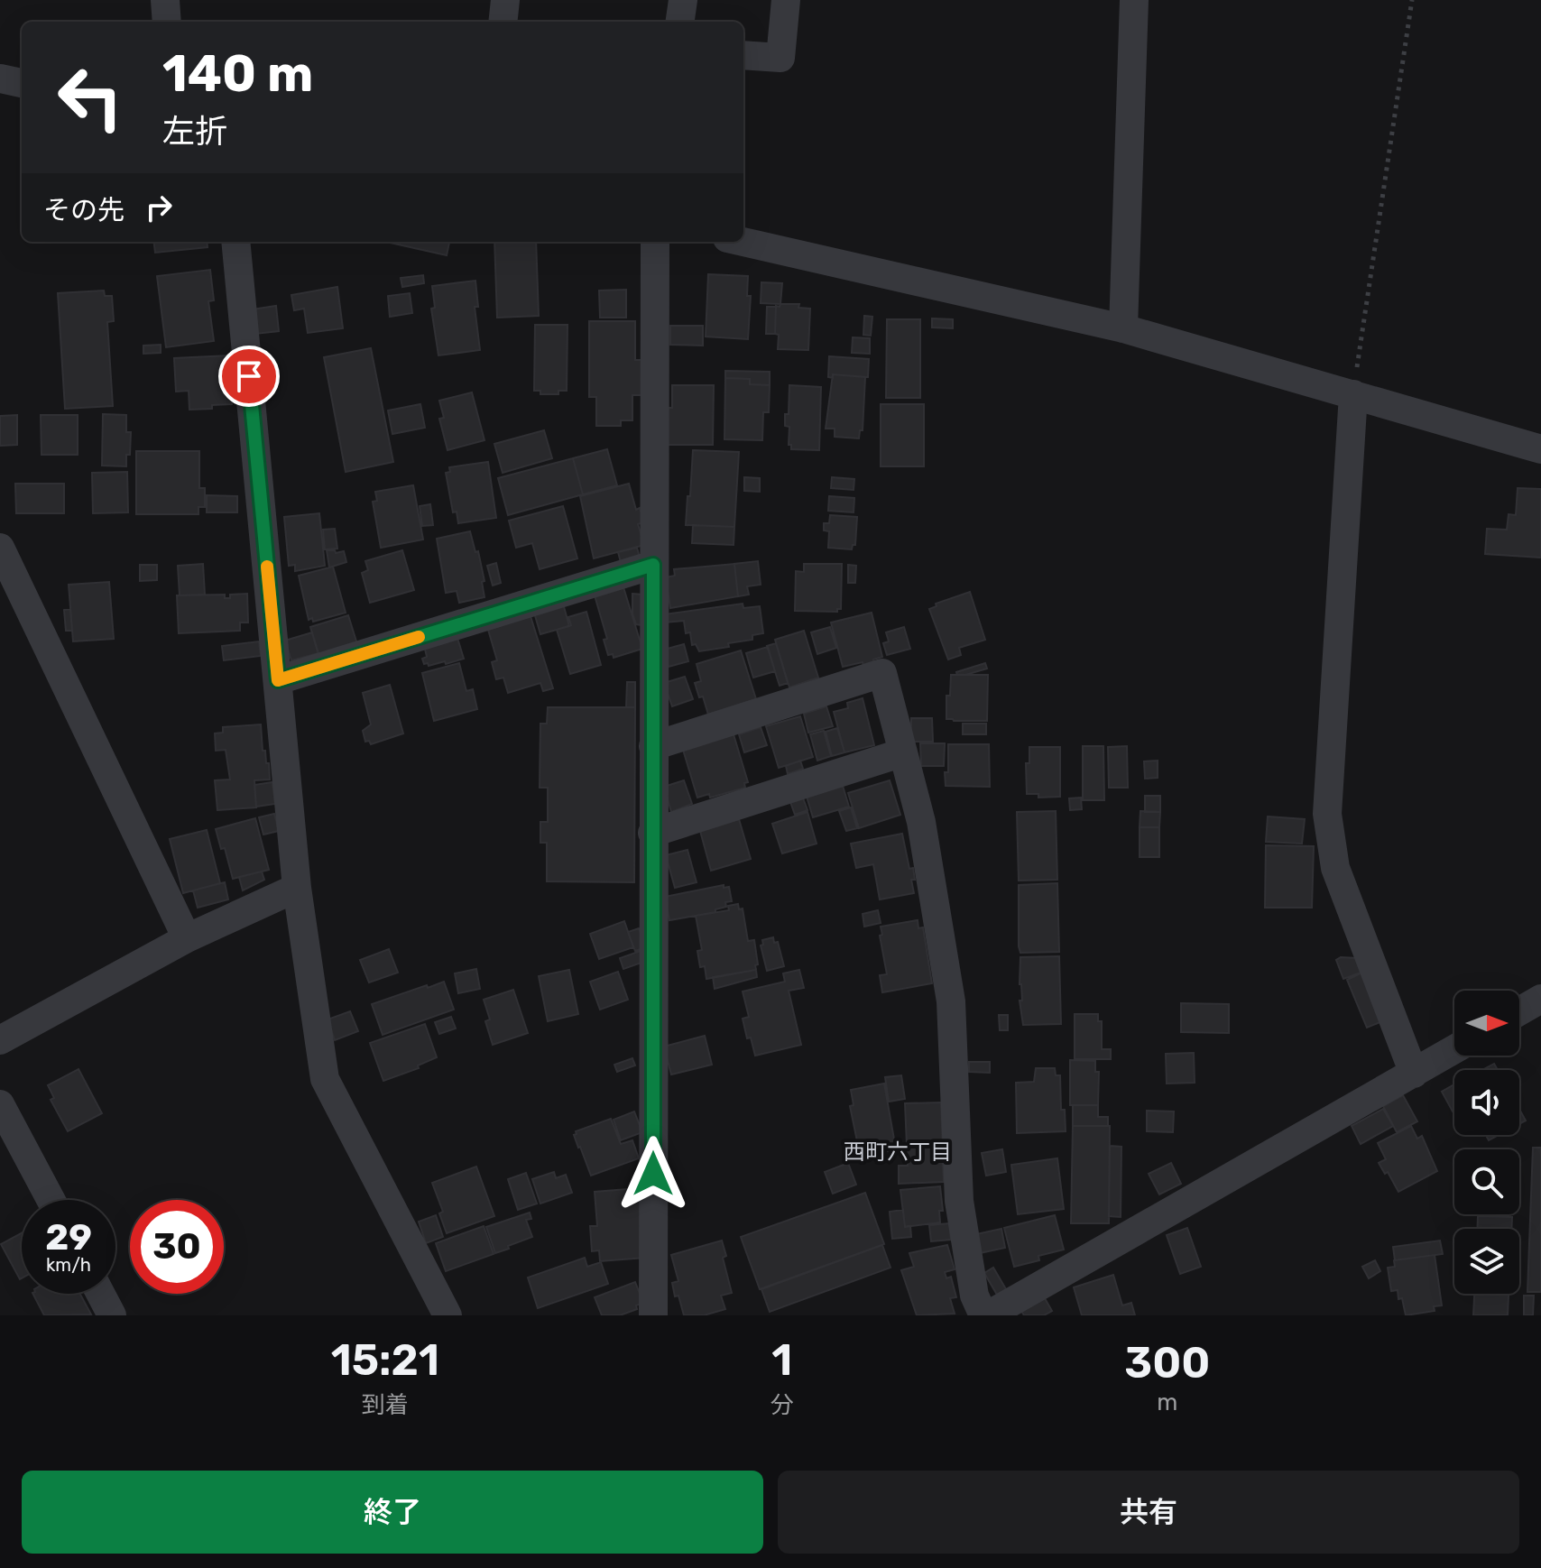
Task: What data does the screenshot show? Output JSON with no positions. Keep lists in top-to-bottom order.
{
  "districts": ["西町六丁目"],
  "north": "right",
  "page": {
    "turn": ["140 m", "左折"],
    "then": "その先",
    "speed": "29 km/h",
    "limit": "30",
    "eta": [
      "15:21",
      "到着",
      "1",
      "分",
      "300",
      "m"
    ],
    "buttons": ["終了", "共有"]
  }
}
